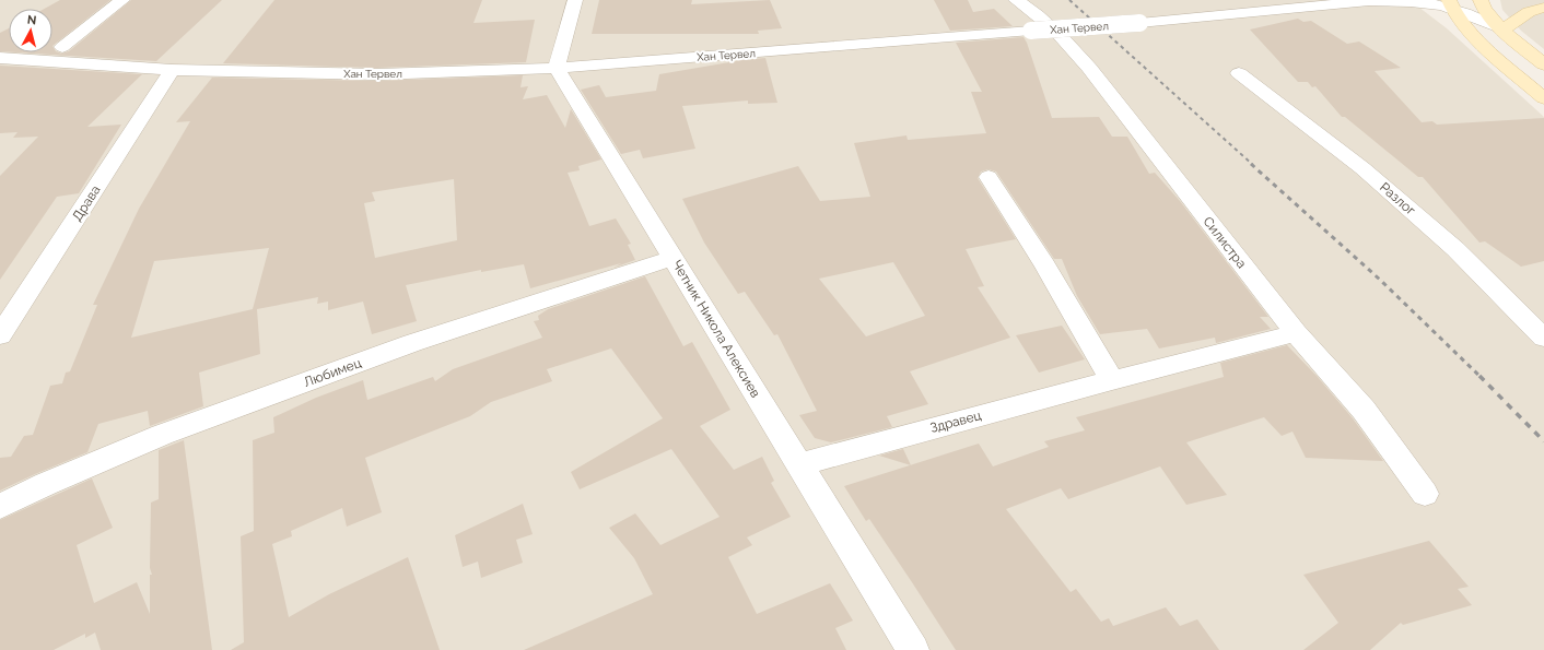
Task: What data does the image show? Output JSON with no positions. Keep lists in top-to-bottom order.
{
  "streets": {
    "street": [
      "Хан Тервел",
      "Разлог",
      "Драва",
      "Силистра",
      "Четник Никола Алексиев",
      "Любимец",
      "Здравец"
    ]
  },
  "crossings": [
    ["Хан Тервел", "Драва"],
    ["Хан Тервел", "Четник Никола Алексиев"],
    ["Силистра", "Здравец"],
    ["Четник Никола Алексиев", "Любимец"],
    ["Четник Никола Алексиев", "Здравец"]
  ],
  "north": "top"
}
